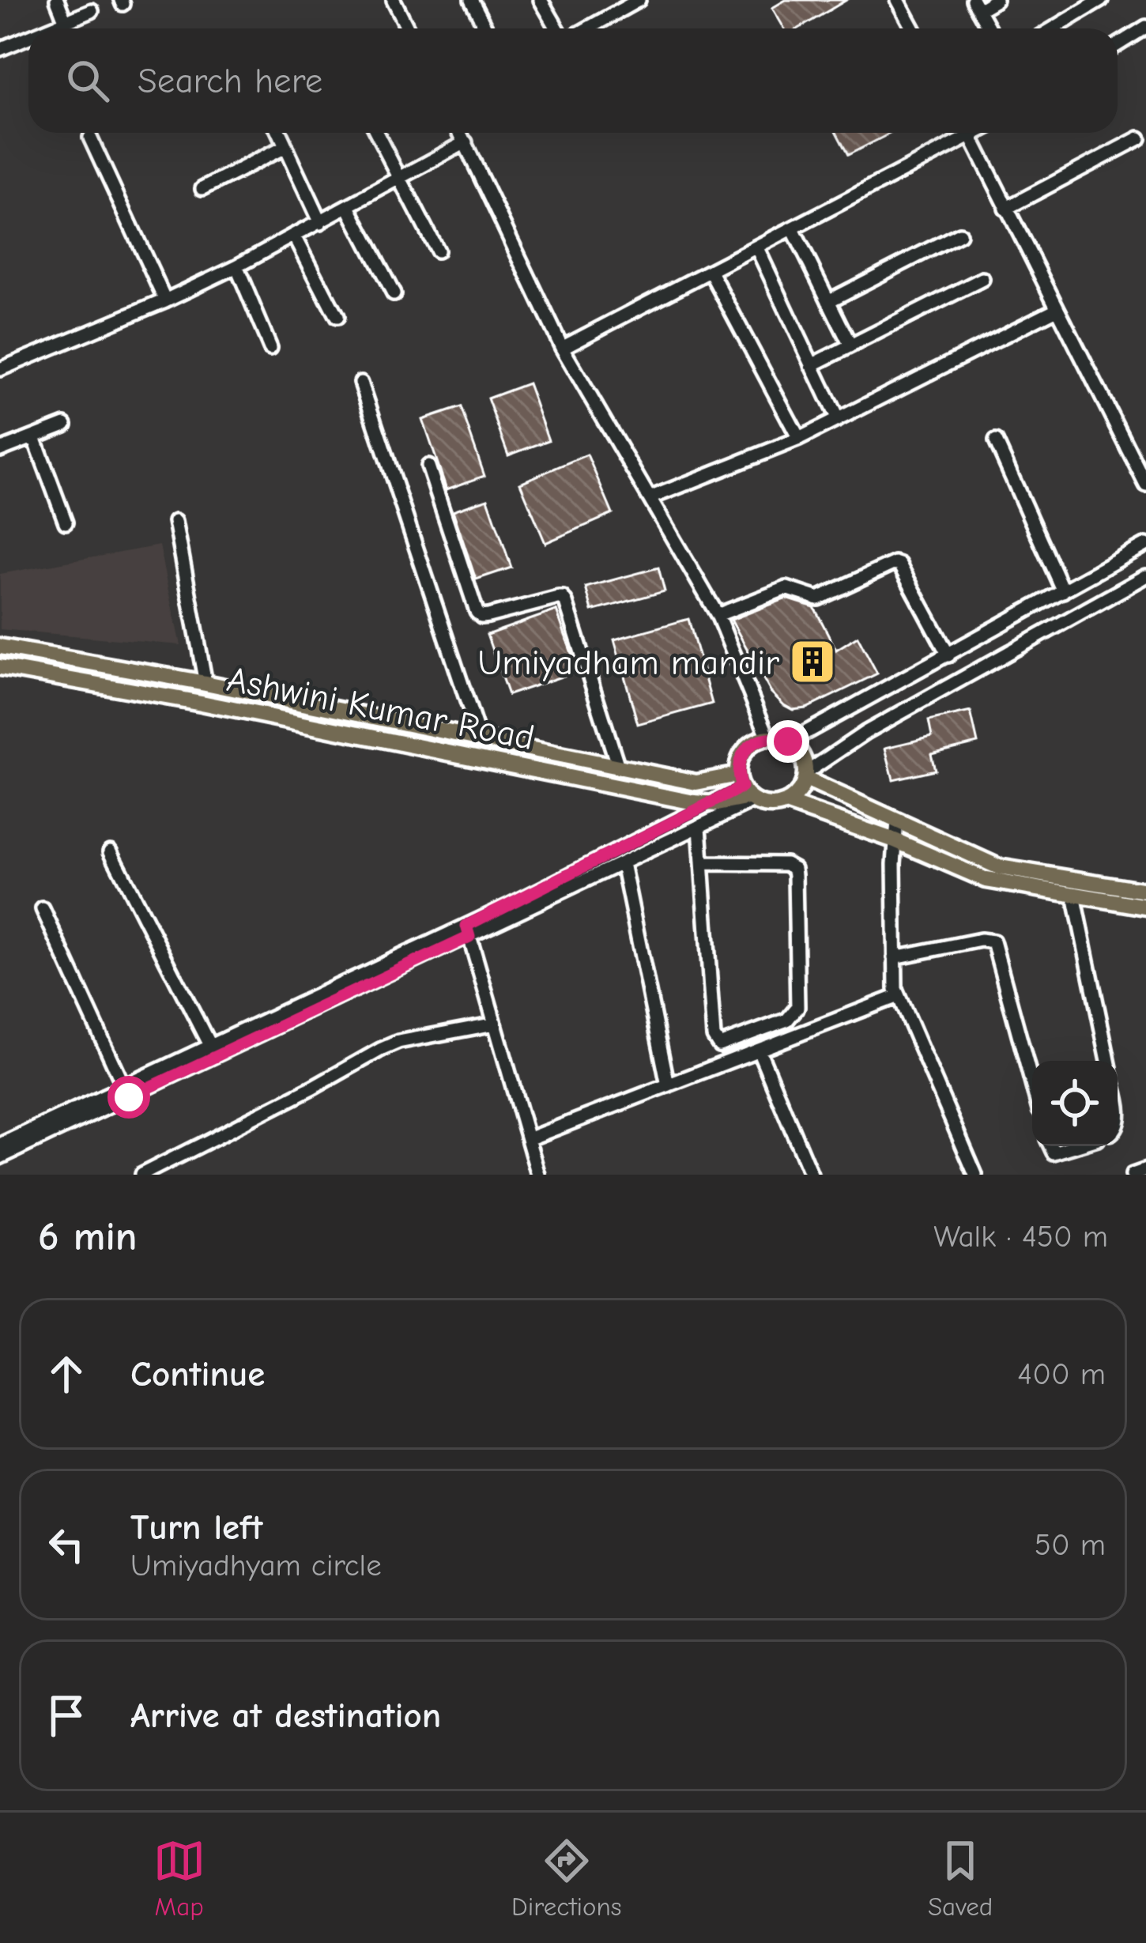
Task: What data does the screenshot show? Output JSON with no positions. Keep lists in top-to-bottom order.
{
  "streets": {
    "main road": ["Ashwini Kumar Road"]
  },
  "places": {
    "building": ["Umiyadham mandir"]
  },
  "page": {
    "search": "Search here",
    "heading": ["6 min", "Walk · 450 m"],
    "list": [
      ["Continue", "400 m"],
      ["Turn left", "Umiyadhyam circle", "50 m"],
      "Arrive at destination"
    ],
    "nav": ["Map", "Directions", "Saved"]
  }
}
